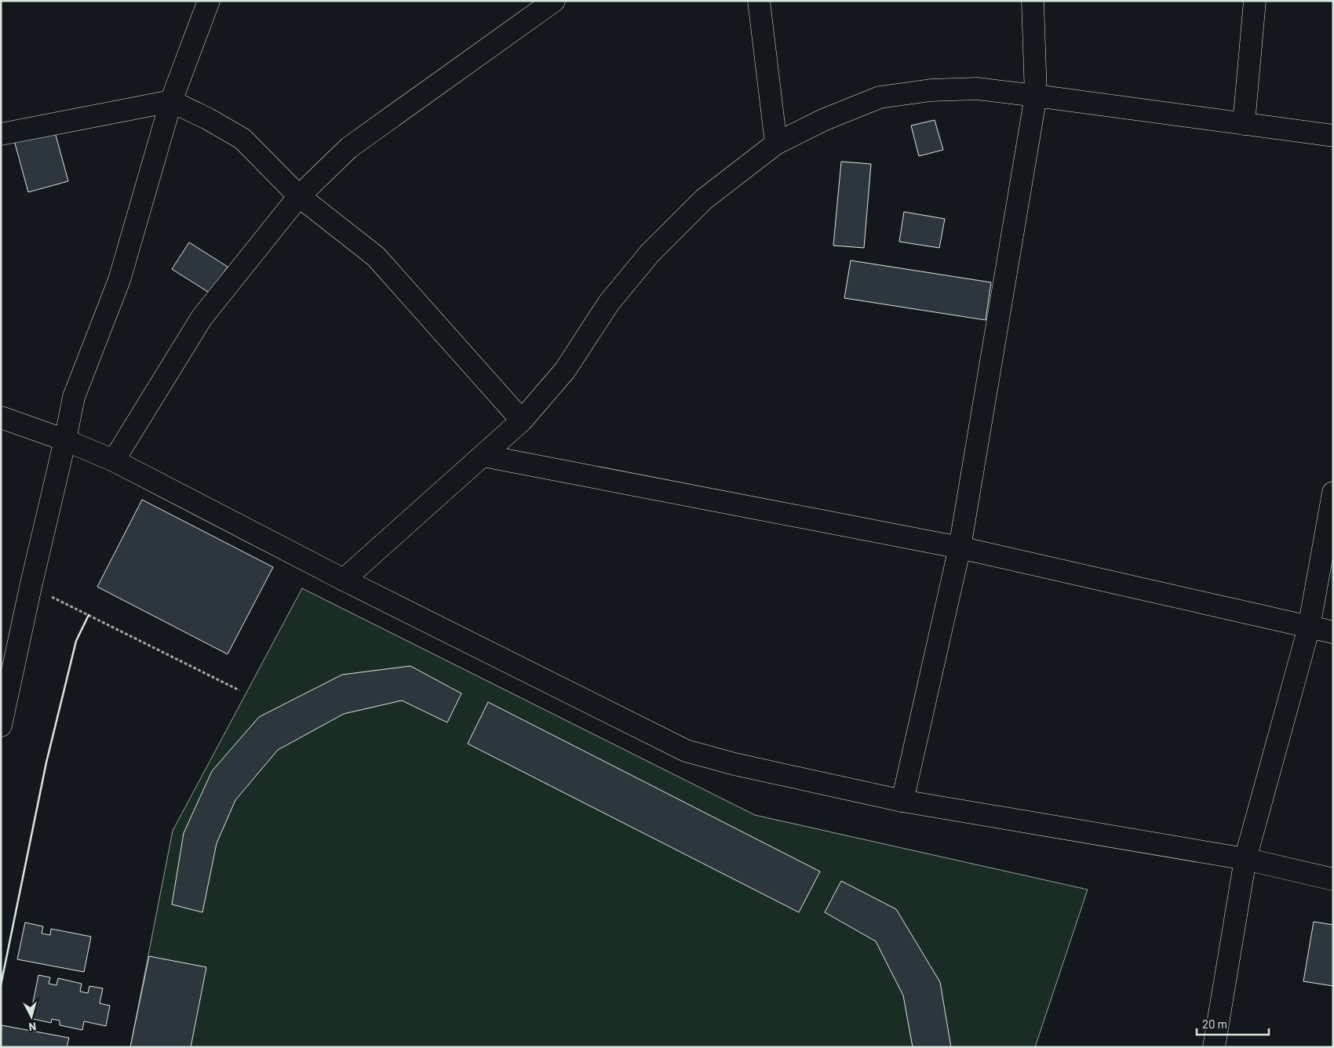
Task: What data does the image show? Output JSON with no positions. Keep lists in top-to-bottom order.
{
  "scale_bar": "20 m",
  "north": "bottom"
}
